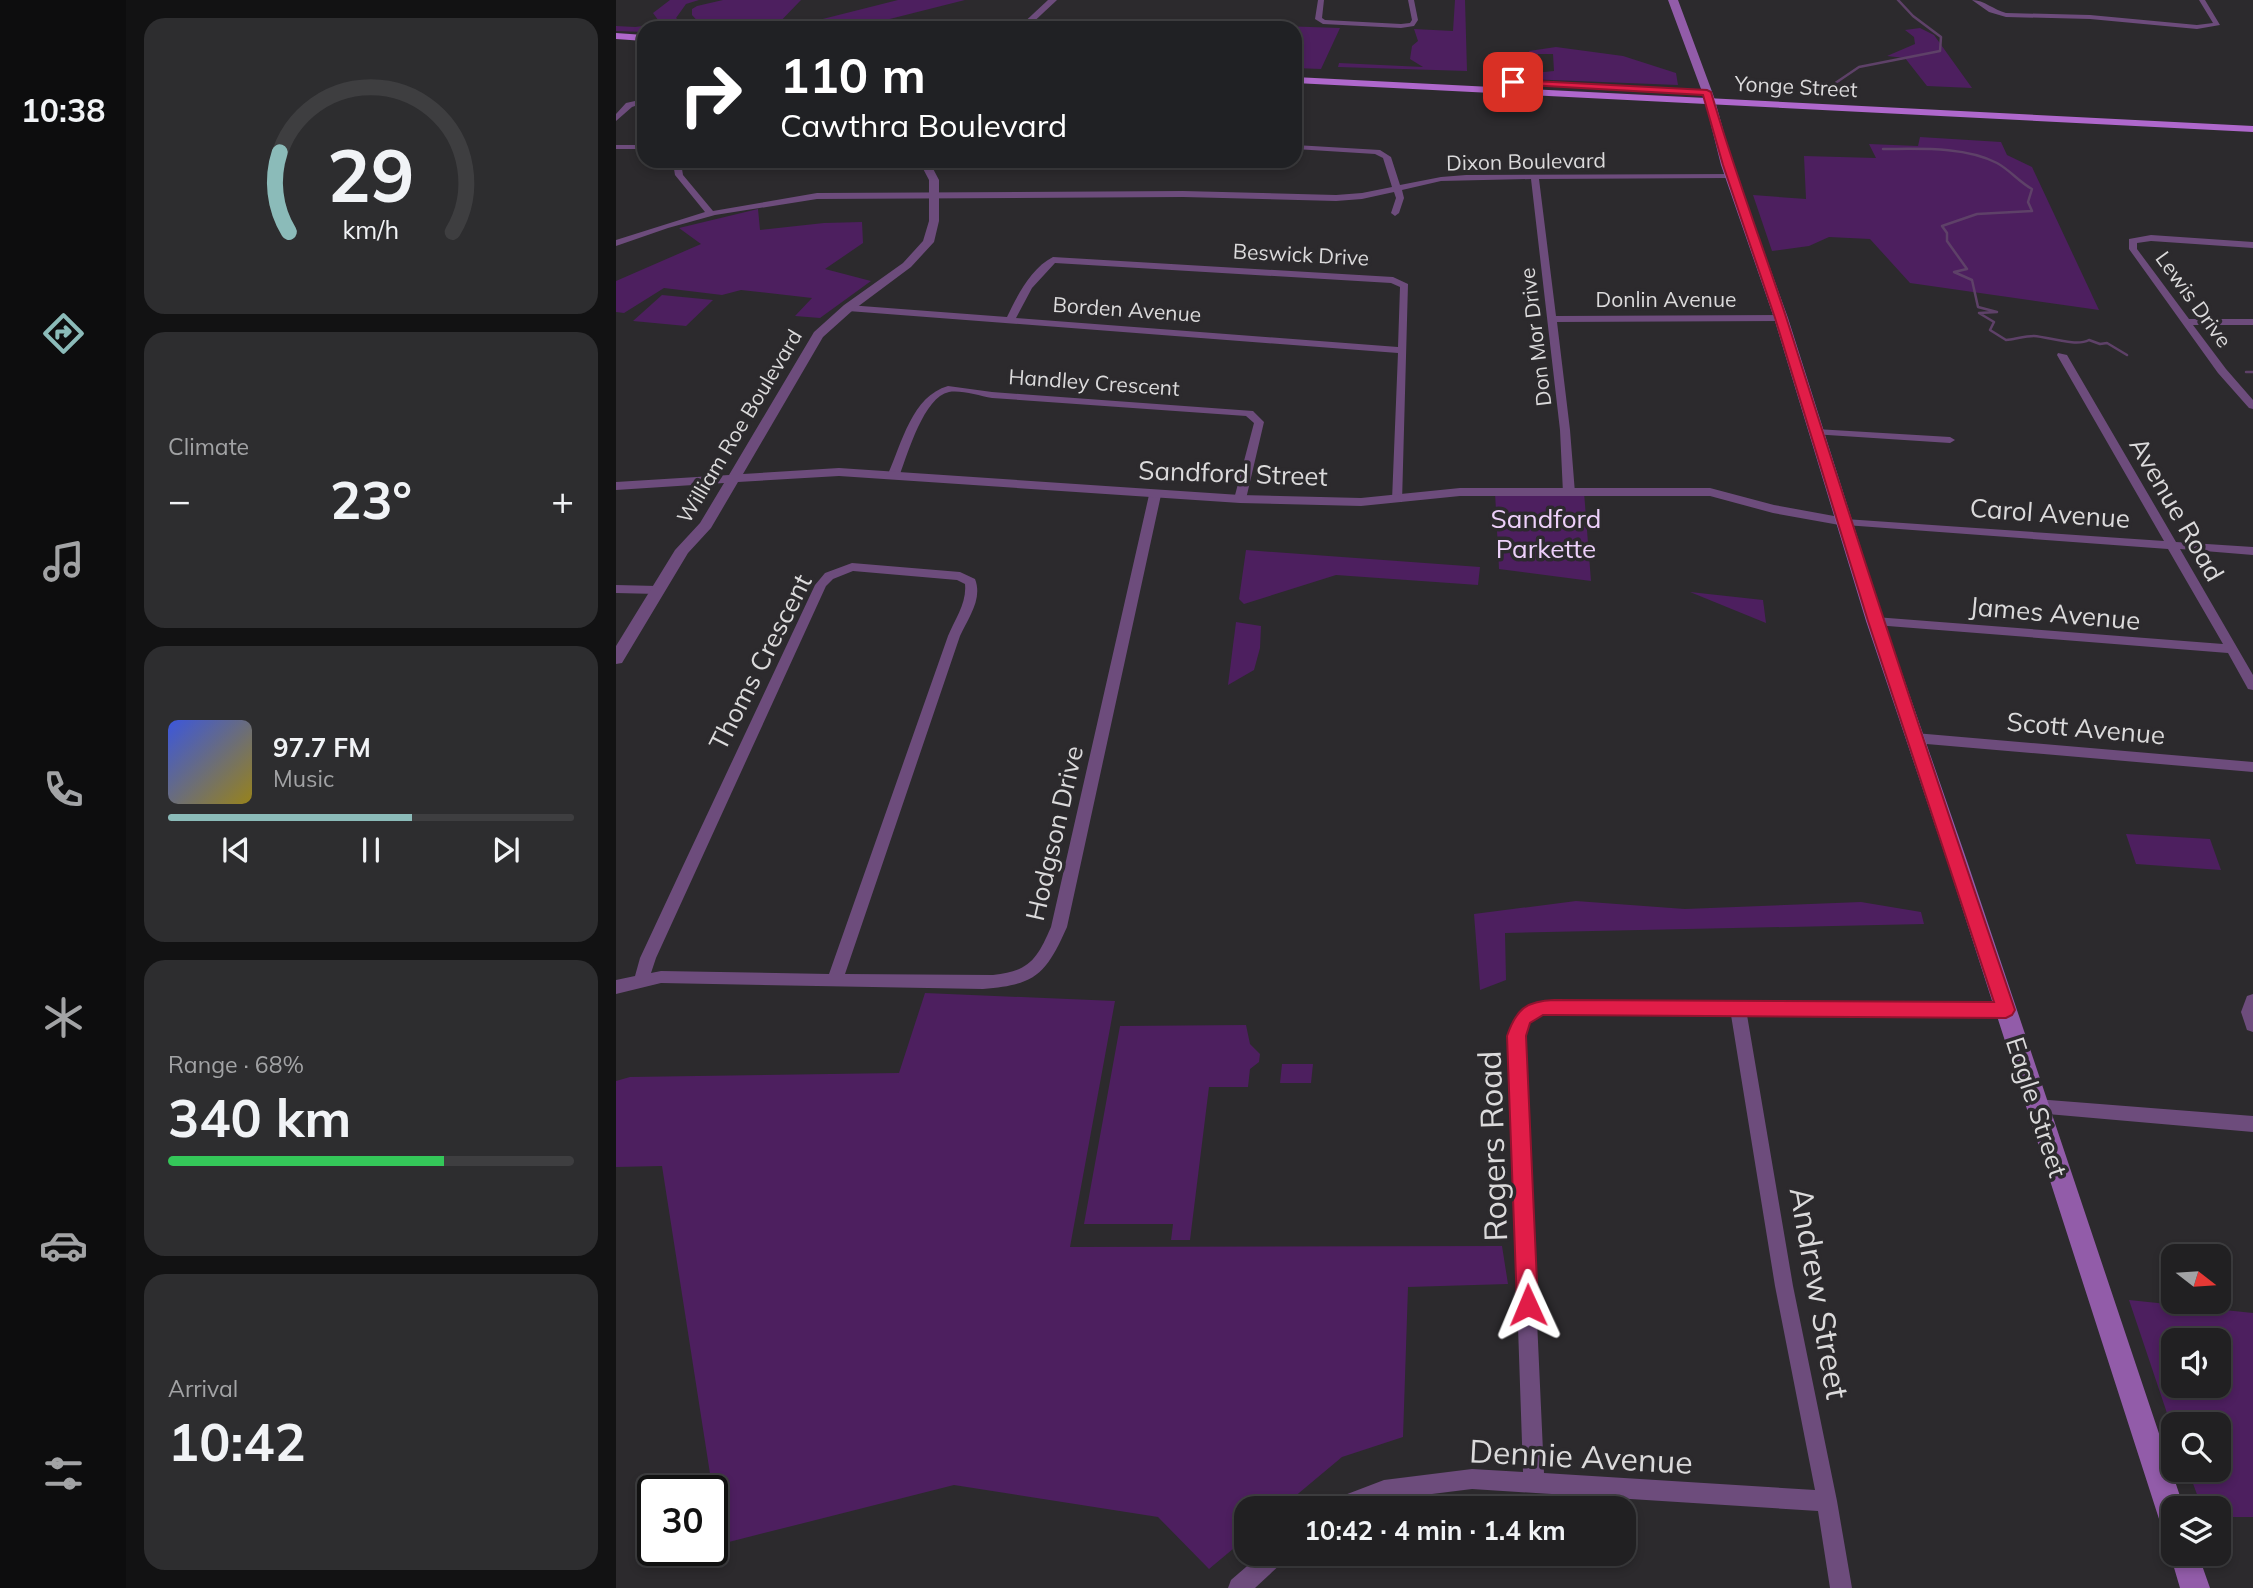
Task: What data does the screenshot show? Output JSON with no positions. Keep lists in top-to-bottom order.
{
  "streets": {
    "main road": ["Yonge Street", "Eagle Street"],
    "street": [
      "Dixon Boulevard",
      "Beswick Drive",
      "Donlin Avenue",
      "Lewis Drive",
      "Borden Avenue",
      "Don Mor Drive",
      "Handley Crescent",
      "William Roe Boulevard",
      "Sandford Street",
      "Avenue Road",
      "Carol Avenue",
      "James Avenue",
      "Thoms Crescent",
      "Scott Avenue",
      "Hodgson Drive",
      "Rogers Road",
      "Andrew Street",
      "Dennie Avenue"
    ]
  },
  "crossings": [
    ["Yonge Street", "Eagle Street"],
    ["Dixon Boulevard", "Don Mor Drive"],
    ["Dixon Boulevard", "William Roe Boulevard"],
    ["Dixon Boulevard", "Eagle Street"],
    ["Beswick Drive", "Borden Avenue"],
    ["Beswick Drive", "Sandford Street"],
    ["Donlin Avenue", "Don Mor Drive"],
    ["Donlin Avenue", "Eagle Street"],
    ["Borden Avenue", "William Roe Boulevard"],
    ["Don Mor Drive", "Sandford Street"],
    ["Handley Crescent", "Sandford Street"],
    ["William Roe Boulevard", "Sandford Street"],
    ["Sandford Street", "Carol Avenue"],
    ["Sandford Street", "Hodgson Drive"],
    ["Sandford Street", "Eagle Street"],
    ["Avenue Road", "Carol Avenue"],
    ["Avenue Road", "James Avenue"],
    ["Carol Avenue", "Eagle Street"],
    ["James Avenue", "Eagle Street"],
    ["Thoms Crescent", "Hodgson Drive"],
    ["Scott Avenue", "Eagle Street"],
    ["Rogers Road", "Andrew Street"],
    ["Rogers Road", "Dennie Avenue"],
    ["Andrew Street", "Dennie Avenue"]
  ],
  "parks": ["Sandford Parkette"],
  "north": "right",
  "page": {
    "tabs": "10:38",
    "turn": ["110 m", "Cawthra Boulevard"],
    "tile": [
      "Climate",
      ["Range · 68%", "340 km"],
      ["Arrival", "10:42"]
    ],
    "heat": ["−", "23°", "+"],
    "song": ["97.7 FM", "Music"],
    "limit": "30",
    "trip": "10:42 · 4 min · 1.4 km",
    "gauge": ["29", "km/h"]
  }
}
